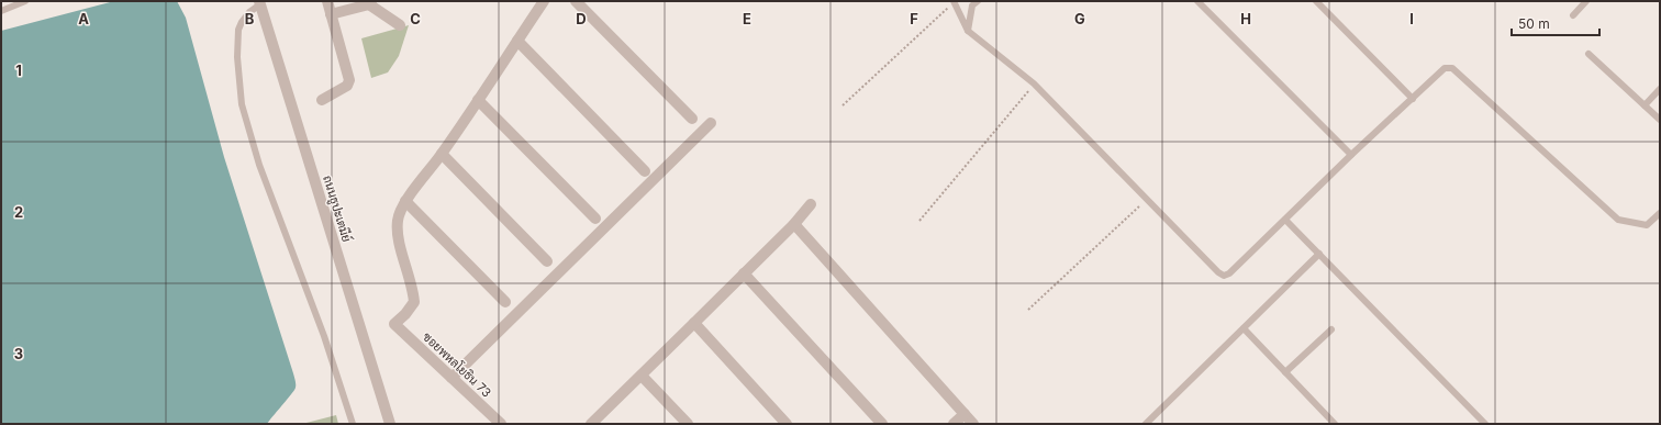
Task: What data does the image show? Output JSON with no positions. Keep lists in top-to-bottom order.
{
  "streets": {
    "street": ["ถนนธูปะเตมีย์", "ซอยพหลโยธิน 73"]
  },
  "scale_bar": "50 m",
  "grid": {
    "columns": [
      "A",
      "B",
      "C",
      "D",
      "E",
      "F",
      "G",
      "H",
      "I"
    ],
    "rows": ["1", "2", "3"]
  }
}
